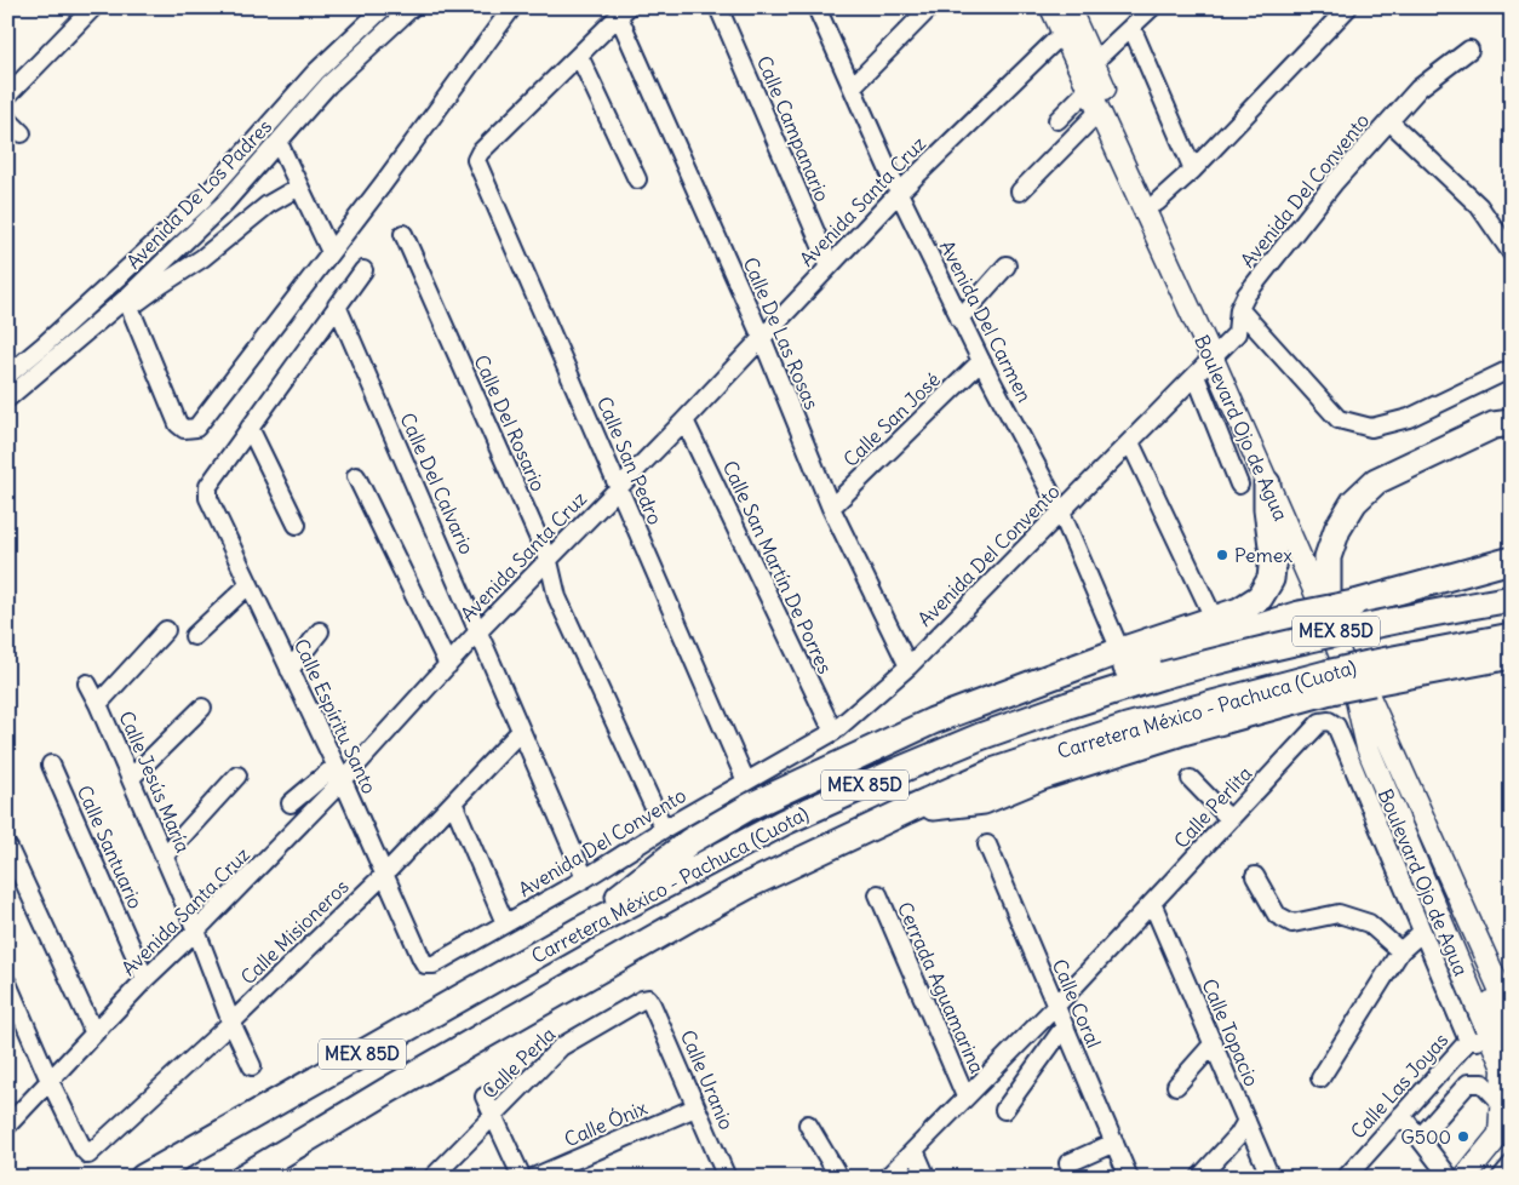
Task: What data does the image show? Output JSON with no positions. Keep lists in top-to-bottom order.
{
  "streets": {
    "highway": ["MEX 85D", "Carretera México - Pachuca (Cuota)"],
    "main road": ["Boulevard Ojo de Agua"],
    "street": [
      "Calle Campanario",
      "Avenida Del Convento",
      "Avenida De Los Padres",
      "Avenida Santa Cruz",
      "Avenida Del Carmen",
      "Calle De Las Rosas",
      "Calle San José",
      "Calle Del Rosario",
      "Calle San Pedro",
      "Calle Del Calvario",
      "Calle San Martín De Porres",
      "Calle Espíritu Santo",
      "Calle Jesús María",
      "Calle Perlita",
      "Calle Santuario",
      "Calle Misioneros",
      "Cerrada Aguamarina",
      "Calle Coral",
      "Calle Topacio",
      "Calle Perla",
      "Calle Uranio",
      "Calle Las Joyas",
      "Calle Ónix"
    ]
  },
  "crossings": [
    ["Calle Campanario", "Avenida Santa Cruz"],
    ["Avenida Del Convento", "Avenida Del Carmen"],
    ["Avenida Del Convento", "Calle De Las Rosas"],
    ["Avenida Del Convento", "Calle Del Rosario"],
    ["Avenida Del Convento", "Boulevard Ojo de Agua"],
    ["Avenida Del Convento", "Calle San Pedro"],
    ["Avenida Del Convento", "Calle Del Calvario"],
    ["Avenida Del Convento", "Calle San Martín De Porres"],
    ["Avenida Del Convento", "Calle Espíritu Santo"],
    ["Avenida Santa Cruz", "Avenida Del Carmen"],
    ["Avenida Santa Cruz", "Calle De Las Rosas"],
    ["Avenida Santa Cruz", "Calle Del Rosario"],
    ["Avenida Santa Cruz", "Boulevard Ojo de Agua"],
    ["Avenida Santa Cruz", "Calle San Pedro"],
    ["Avenida Santa Cruz", "Calle Del Calvario"],
    ["Avenida Santa Cruz", "Calle San Martín De Porres"],
    ["Avenida Santa Cruz", "Calle Espíritu Santo"],
    ["Avenida Santa Cruz", "Calle Jesús María"],
    ["Avenida Santa Cruz", "Calle Santuario"],
    ["Avenida Santa Cruz", "Calle Misioneros"],
    ["Avenida Del Carmen", "Calle San José"],
    ["Calle De Las Rosas", "Calle San José"],
    ["Boulevard Ojo de Agua", "Calle Las Joyas"],
    ["Calle Del Calvario", "Calle Misioneros"],
    ["Calle Espíritu Santo", "Calle Misioneros"],
    ["Calle Jesús María", "Calle Misioneros"],
    ["Calle Perlita", "Cerrada Aguamarina"],
    ["Calle Perlita", "Calle Coral"],
    ["Calle Perlita", "Calle Topacio"],
    ["Calle Perlita", "Calle Las Joyas"],
    ["Calle Perla", "Calle Uranio"],
    ["Calle Uranio", "Calle Ónix"]
  ],
  "places": ["Pemex", "G500"]
}
